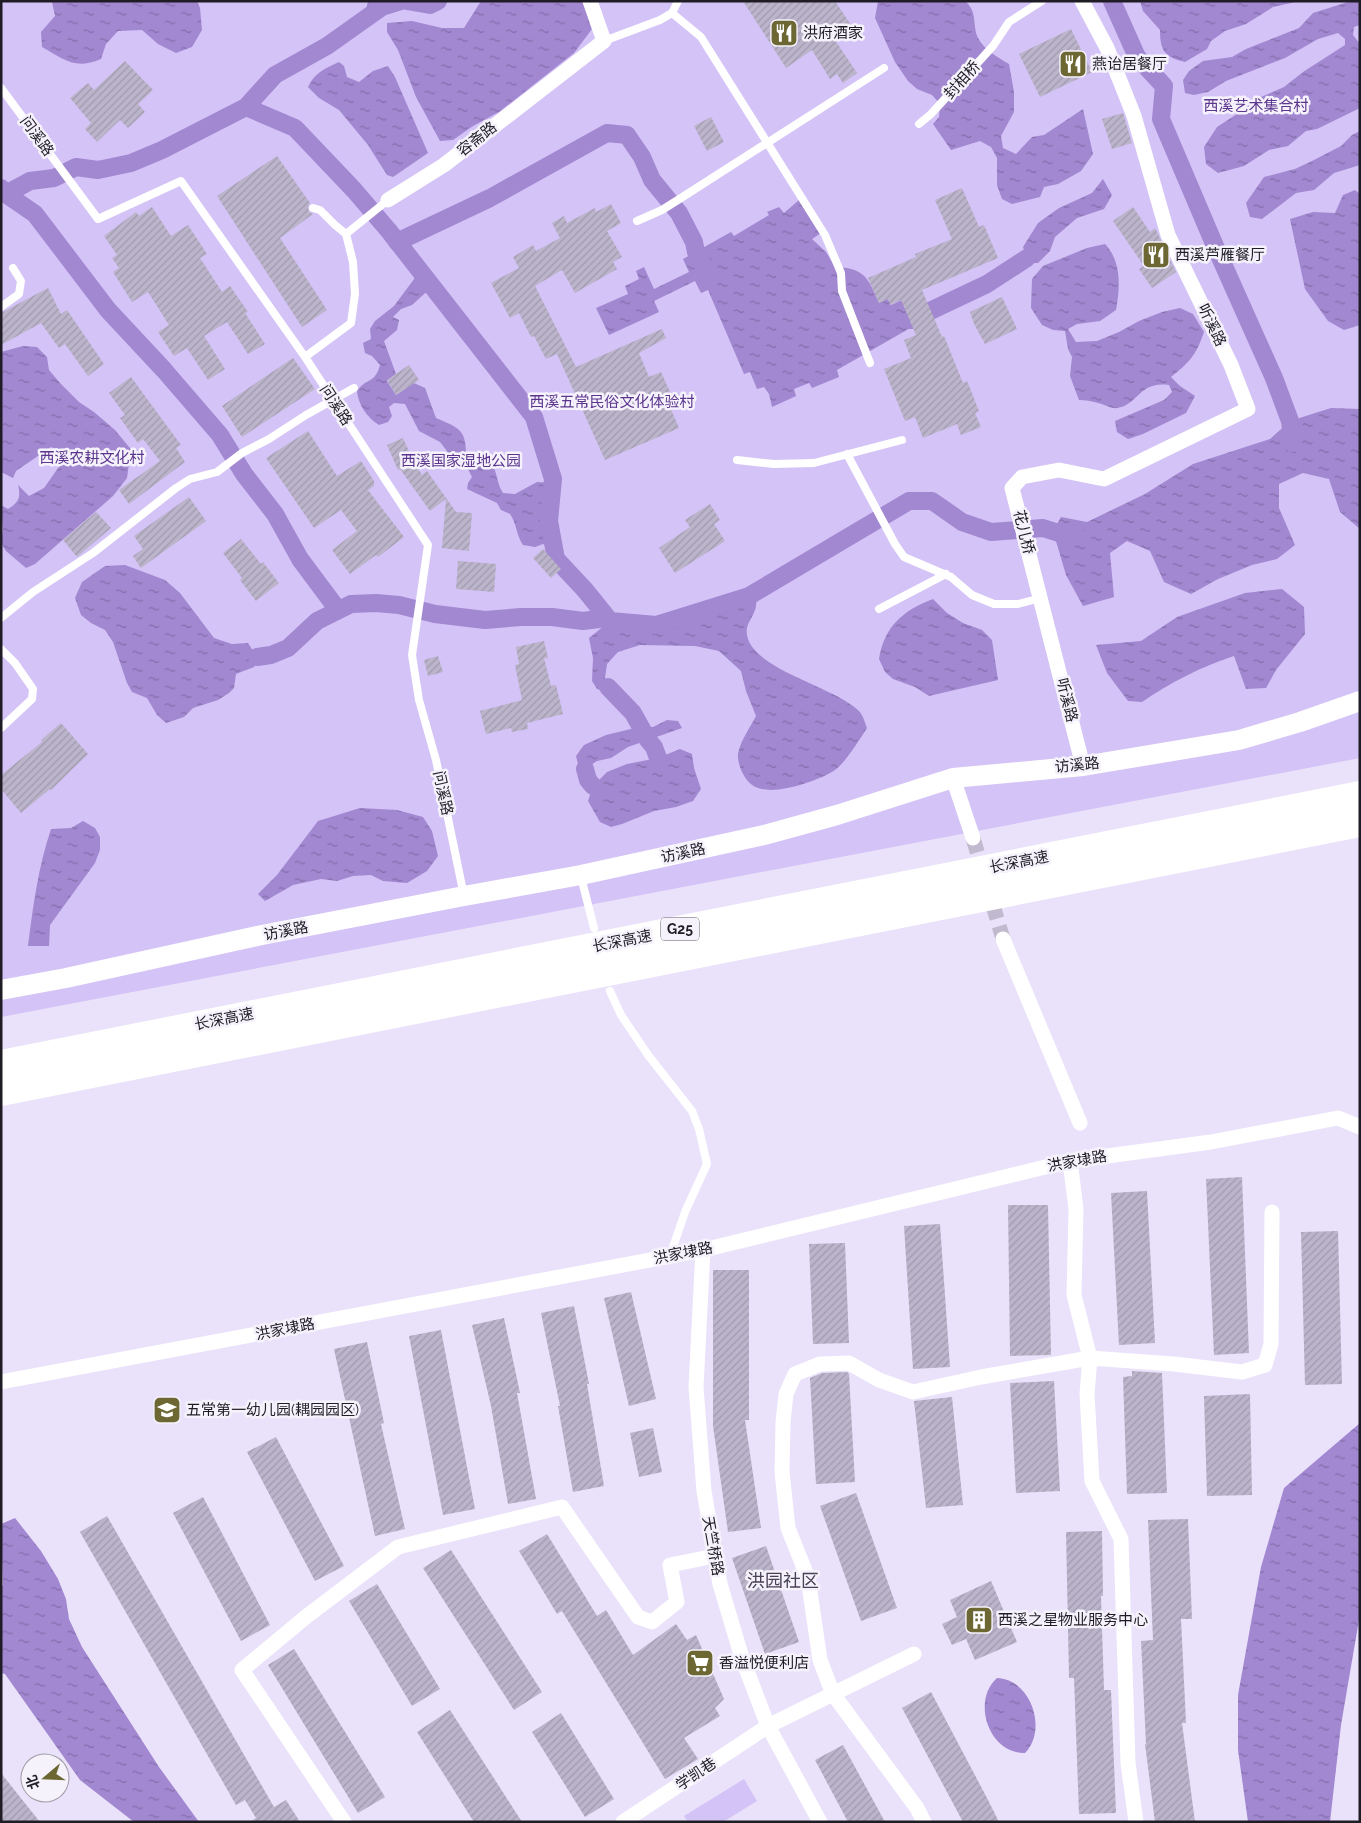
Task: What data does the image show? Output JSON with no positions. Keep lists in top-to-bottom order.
{
  "streets": {
    "highway": ["长深高速", "G25"],
    "street": [
      "容斋路",
      "听溪路",
      "花儿桥",
      "访溪路",
      "洪家埭路",
      "天竺桥路",
      "学凯巷"
    ],
    "lane": ["封相桥", "问溪路"]
  },
  "crossings": [
    ["问溪路", "访溪路"],
    ["听溪路", "花儿桥"],
    ["听溪路", "访溪路"],
    ["洪家埭路", "天竺桥路"],
    ["天竺桥路", "学凯巷"]
  ],
  "districts": ["洪园社区"],
  "parks": [
    "西溪艺术集合村",
    "西溪五常民俗文化体验村",
    "西溪农耕文化村",
    "西溪国家湿地公园"
  ],
  "places": {
    "restaurant": ["洪府酒家", "燕诒居餐厅", "西溪芦雁餐厅"],
    "school or university": ["五常第一幼儿园(耦园园区)"],
    "building": ["西溪之星物业服务中心"],
    "supermarket": ["香溢悦便利店"]
  },
  "north": "left"
}
